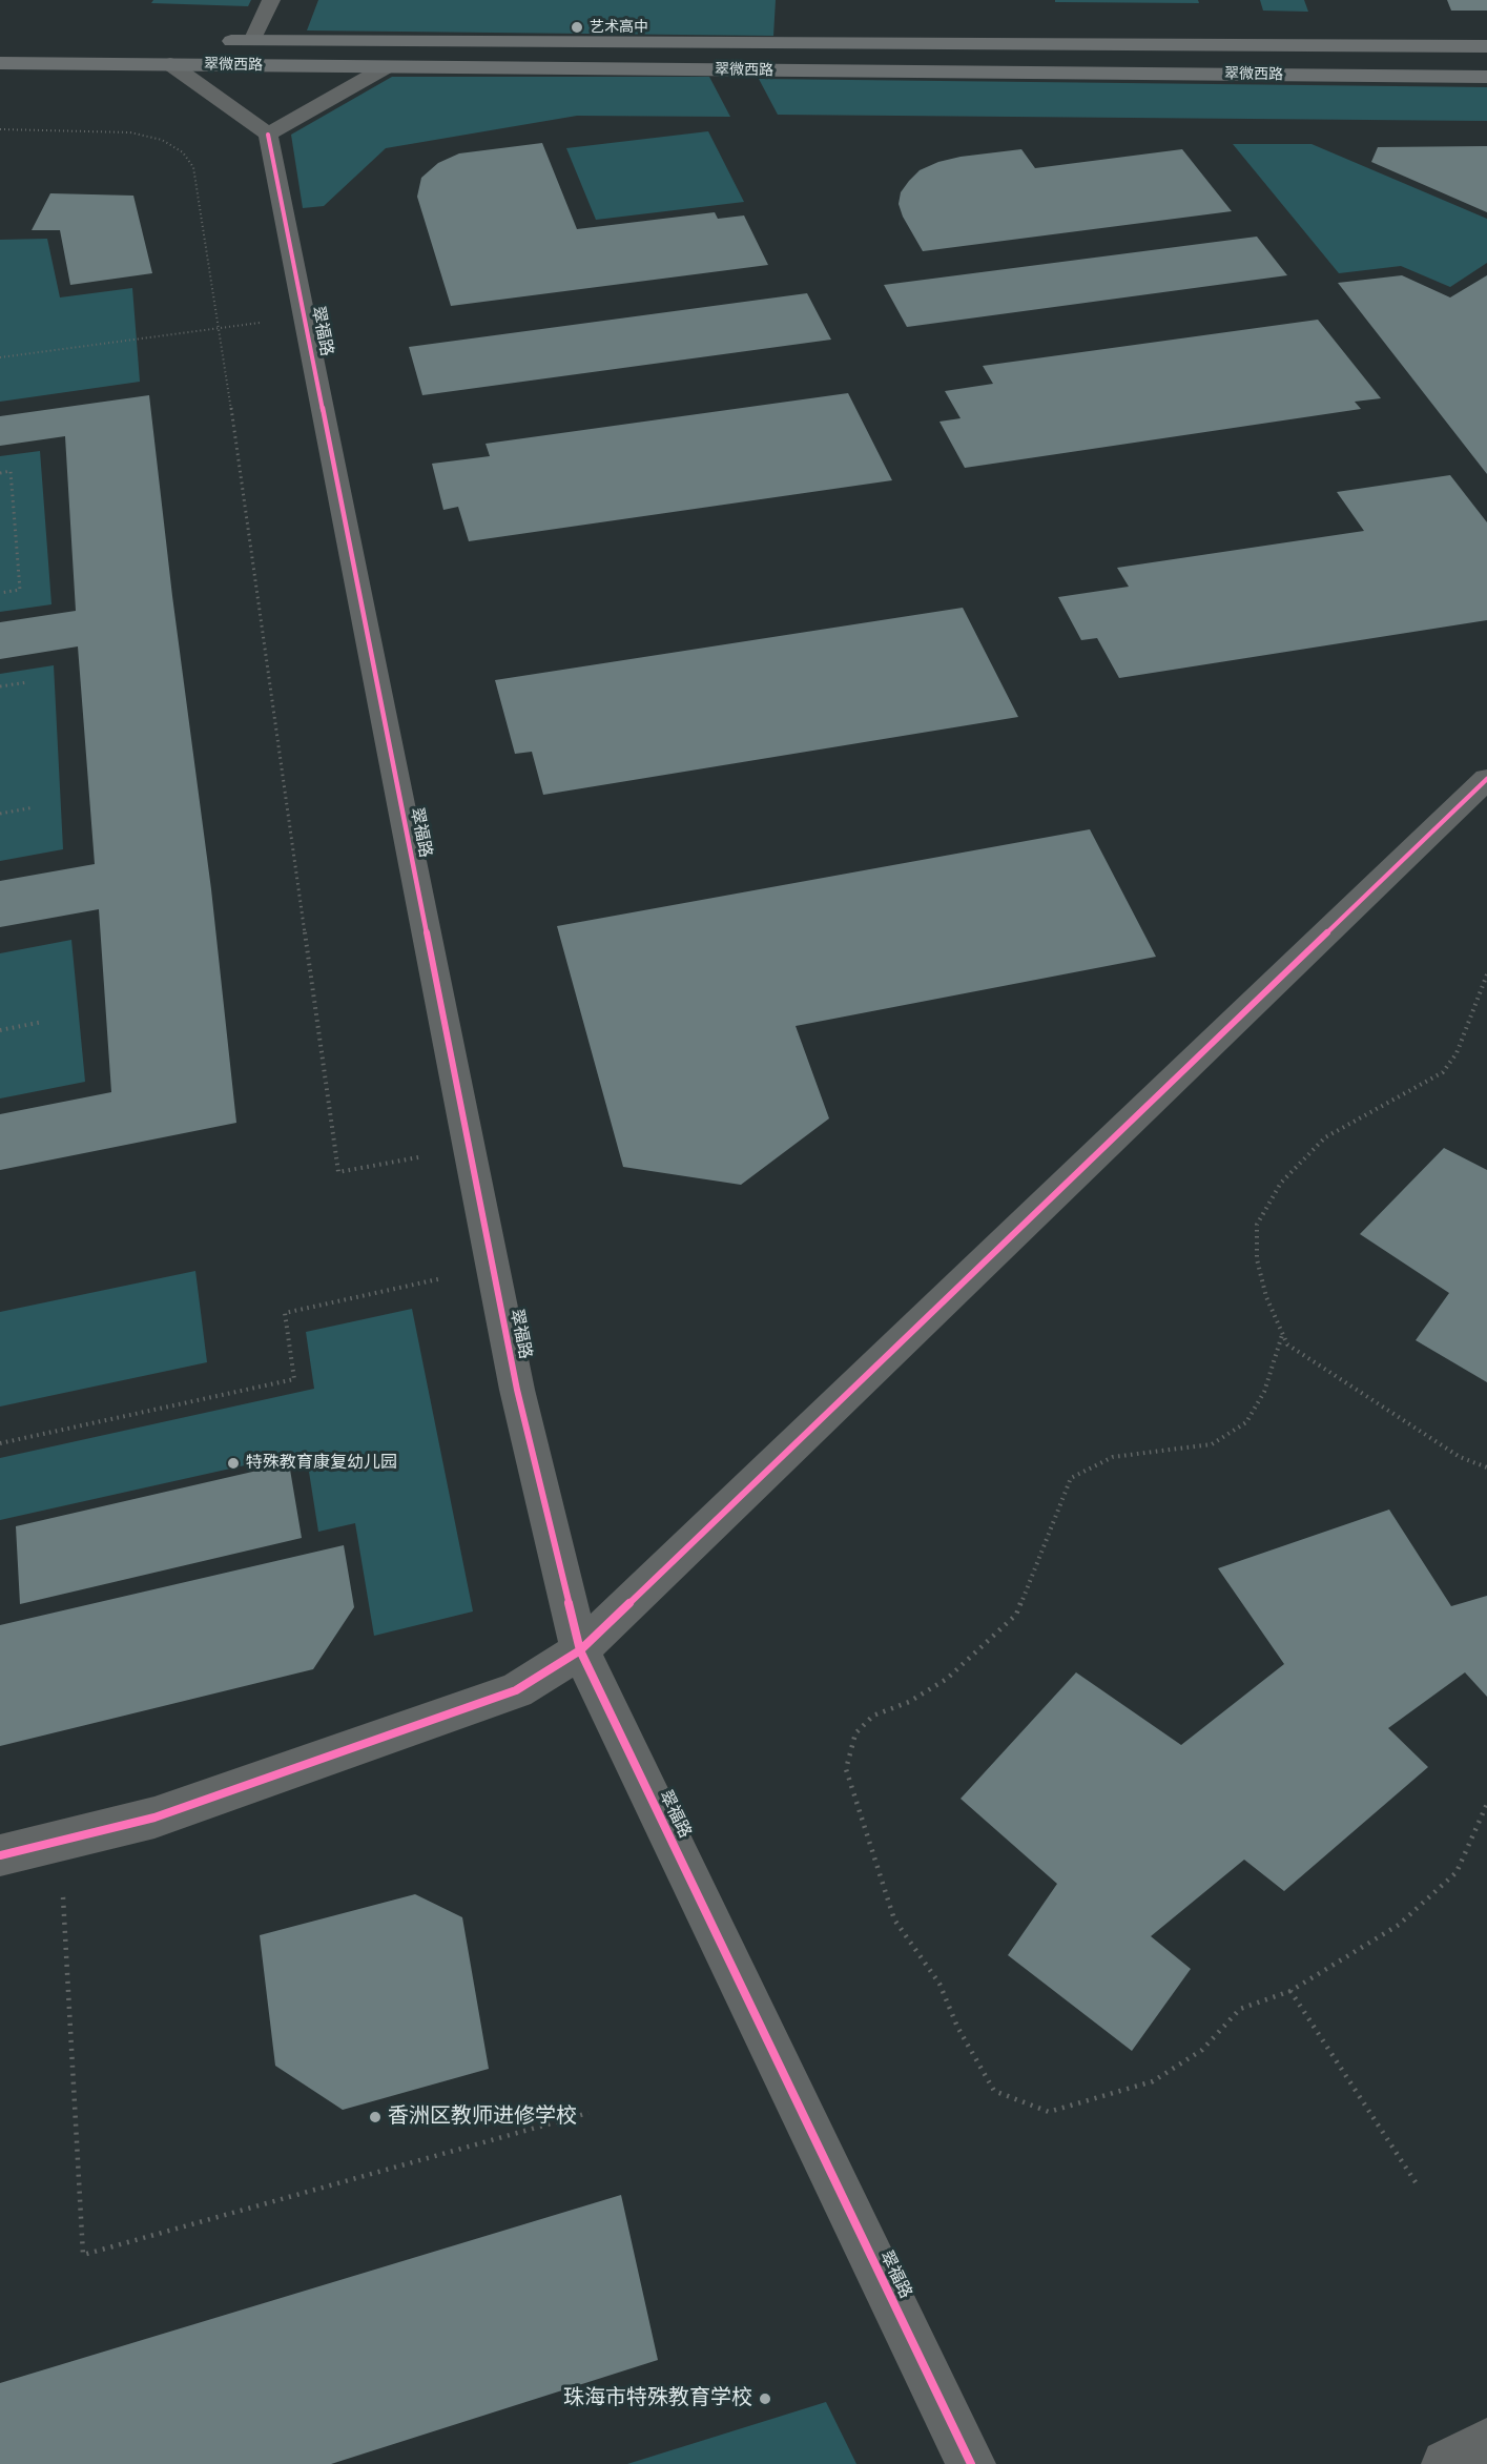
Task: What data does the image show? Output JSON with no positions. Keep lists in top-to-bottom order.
{
  "streets": {
    "main road": ["翠微西路"],
    "street": ["翠福路"]
  },
  "places": [
    "艺术高中",
    "特殊教育康复幼儿园",
    "香洲区教师进修学校",
    "珠海市特殊教育学校"
  ]
}
